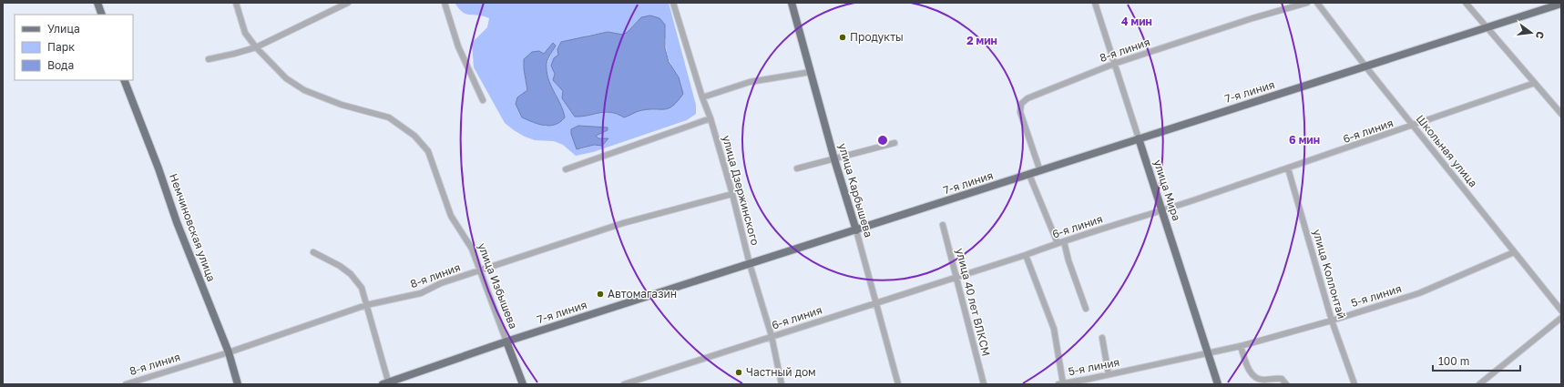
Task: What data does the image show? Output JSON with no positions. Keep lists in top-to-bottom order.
{
  "streets": {
    "main road": [
      "7-я линия",
      "улица Карбышева",
      "улица Мира",
      "Немчиновская улица",
      "улица Избышева"
    ],
    "street": [
      "8-я линия",
      "6-я линия",
      "Школьная улица",
      "улица Дзержинского",
      "улица Коллонтай",
      "5-я линия",
      "улица 40 лет ВЛКСМ"
    ]
  },
  "crossings": [
    ["8-я линия", "7-я линия"],
    ["8-я линия", "улица Дзержинского"],
    ["8-я линия", "улица Мира"],
    ["8-я линия", "Немчиновская улица"],
    ["8-я линия", "улица Избышева"],
    ["7-я линия", "Школьная улица"],
    ["7-я линия", "улица Дзержинского"],
    ["7-я линия", "улица Карбышева"],
    ["7-я линия", "улица Мира"],
    ["7-я линия", "улица Избышева"],
    ["6-я линия", "Школьная улица"],
    ["6-я линия", "улица Дзержинского"],
    ["6-я линия", "улица Карбышева"],
    ["6-я линия", "улица Мира"],
    ["6-я линия", "улица Коллонтай"],
    ["6-я линия", "улица 40 лет ВЛКСМ"],
    ["Школьная улица", "5-я линия"],
    ["улица Мира", "5-я линия"],
    ["улица Коллонтай", "5-я линия"]
  ],
  "places": ["Продукты", "Автомагазин", "Частный дом"],
  "legend": ["Улица", "Парк", "Вода"],
  "scale_bar": "100 m",
  "north": "right",
  "rings": ["4 мин", "2 мин", "6 мин"]
}
